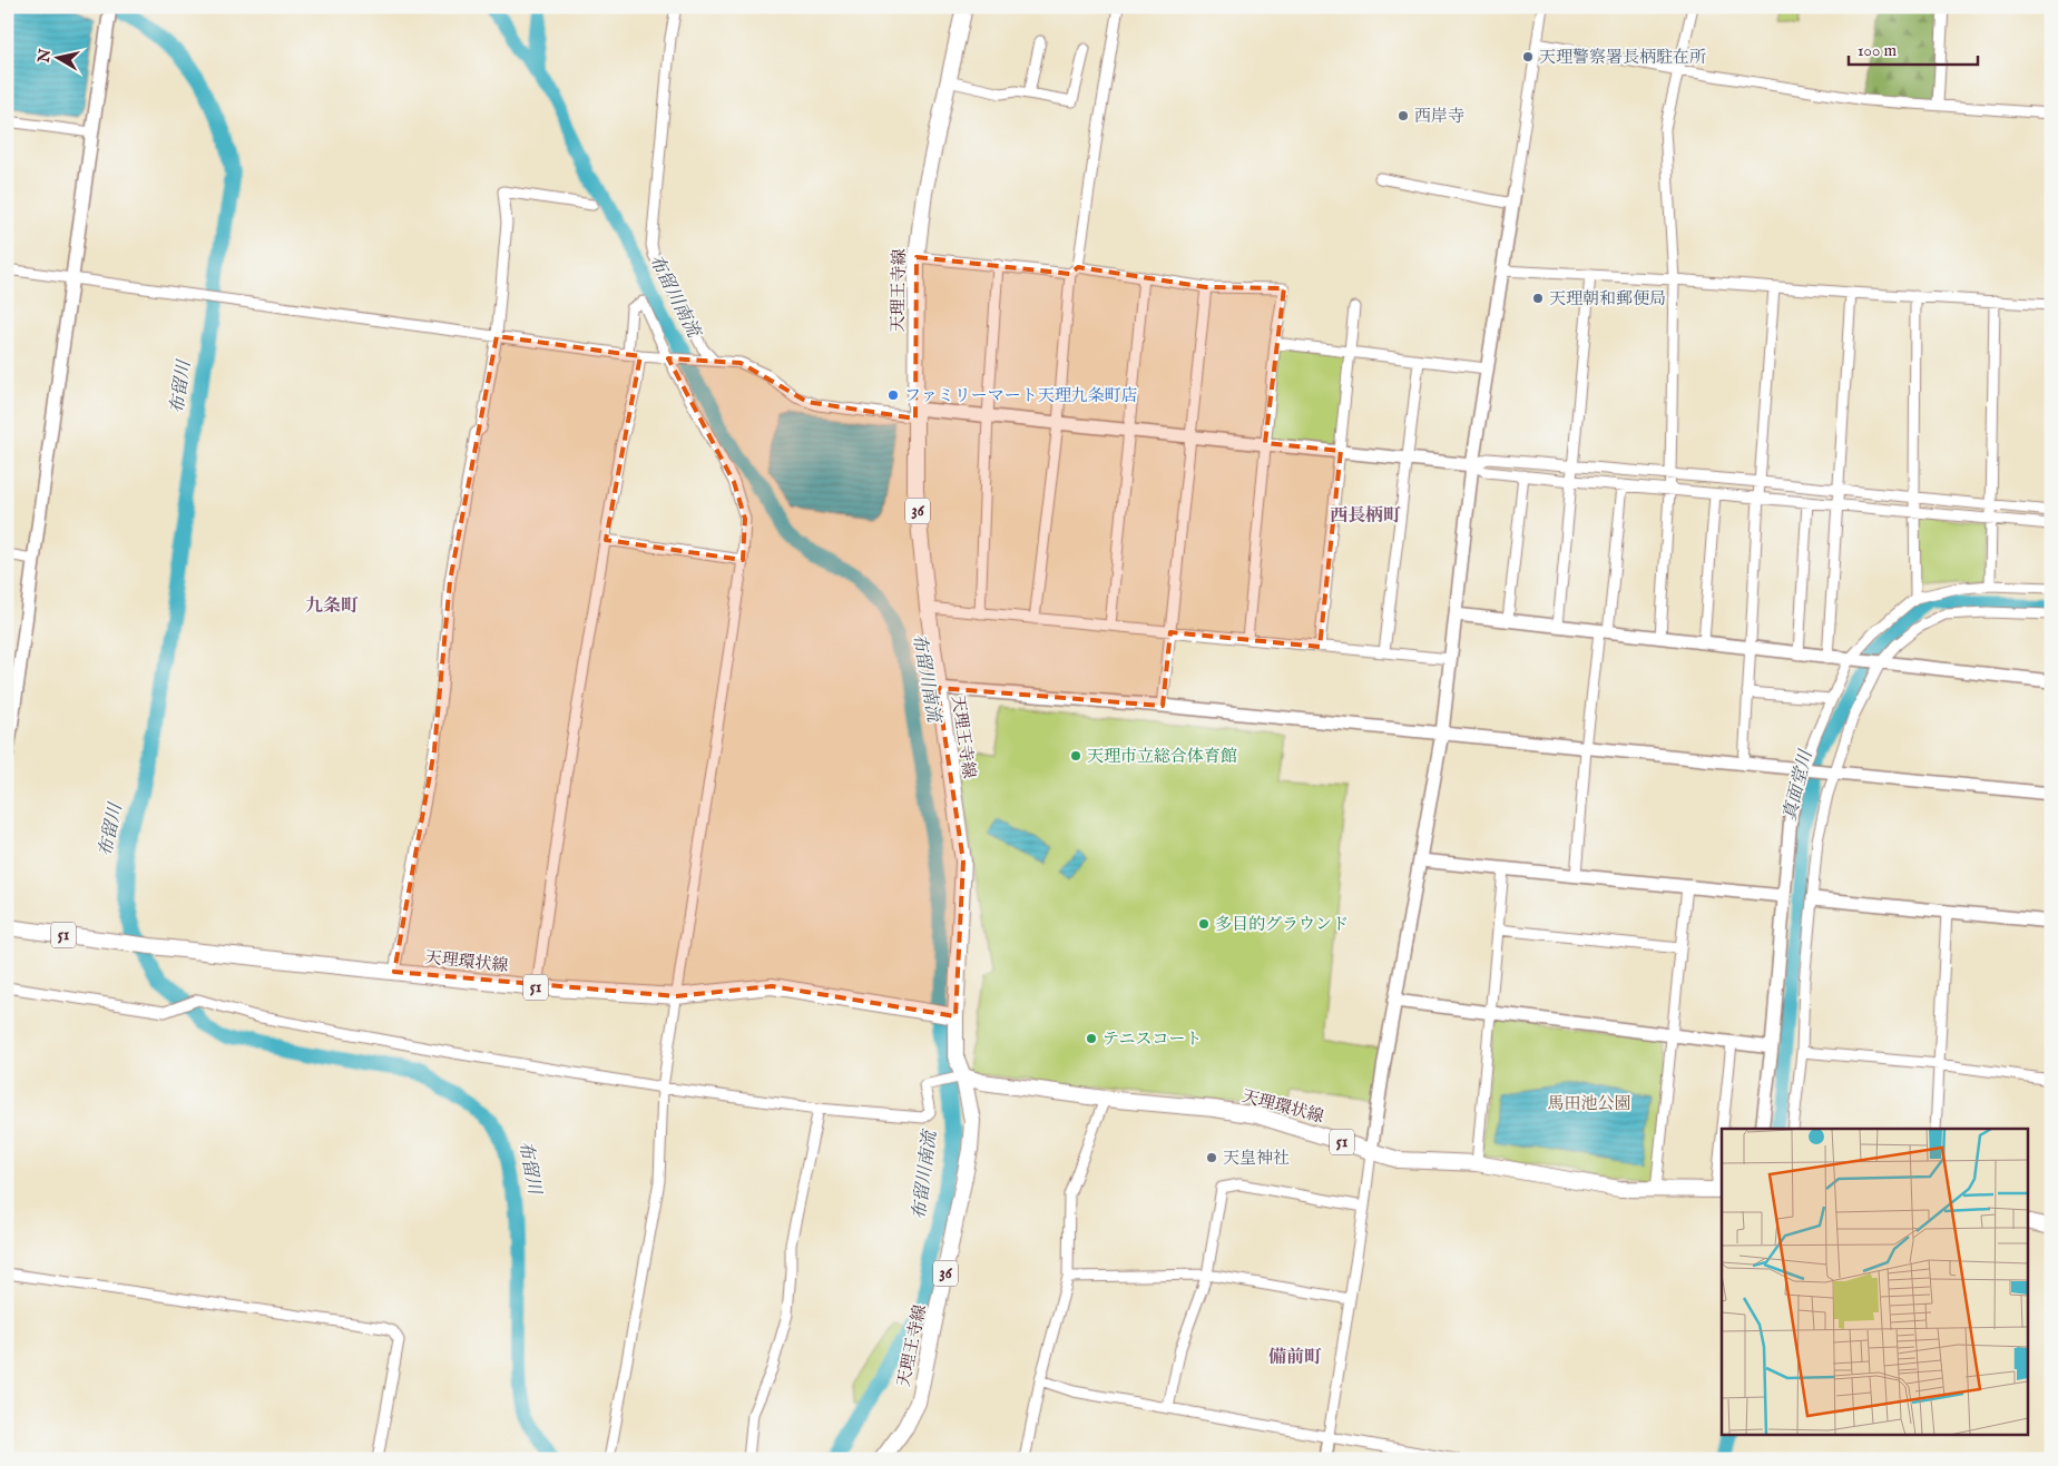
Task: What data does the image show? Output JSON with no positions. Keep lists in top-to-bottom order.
{
  "streets": {
    "main road": [
      "天理王寺線",
      "36",
      "51",
      "天理環状線"
    ]
  },
  "crossings": [
    ["天理王寺線", "天理環状線"]
  ],
  "districts": ["西長柄町", "九条町", "備前町"],
  "water": ["布留川南流", "布留川", "真面堂川"],
  "parks": ["馬田池公園"],
  "places": [
    "天理警察署長柄駐在所",
    "西岸寺",
    "天理朝和郵便局",
    "ファミリーマート天理九条町店",
    "天理市立総合体育館",
    "多目的グラウンド",
    "テニスコート",
    "天皇神社"
  ],
  "scale_bar": "100 m",
  "north": "left"
}
